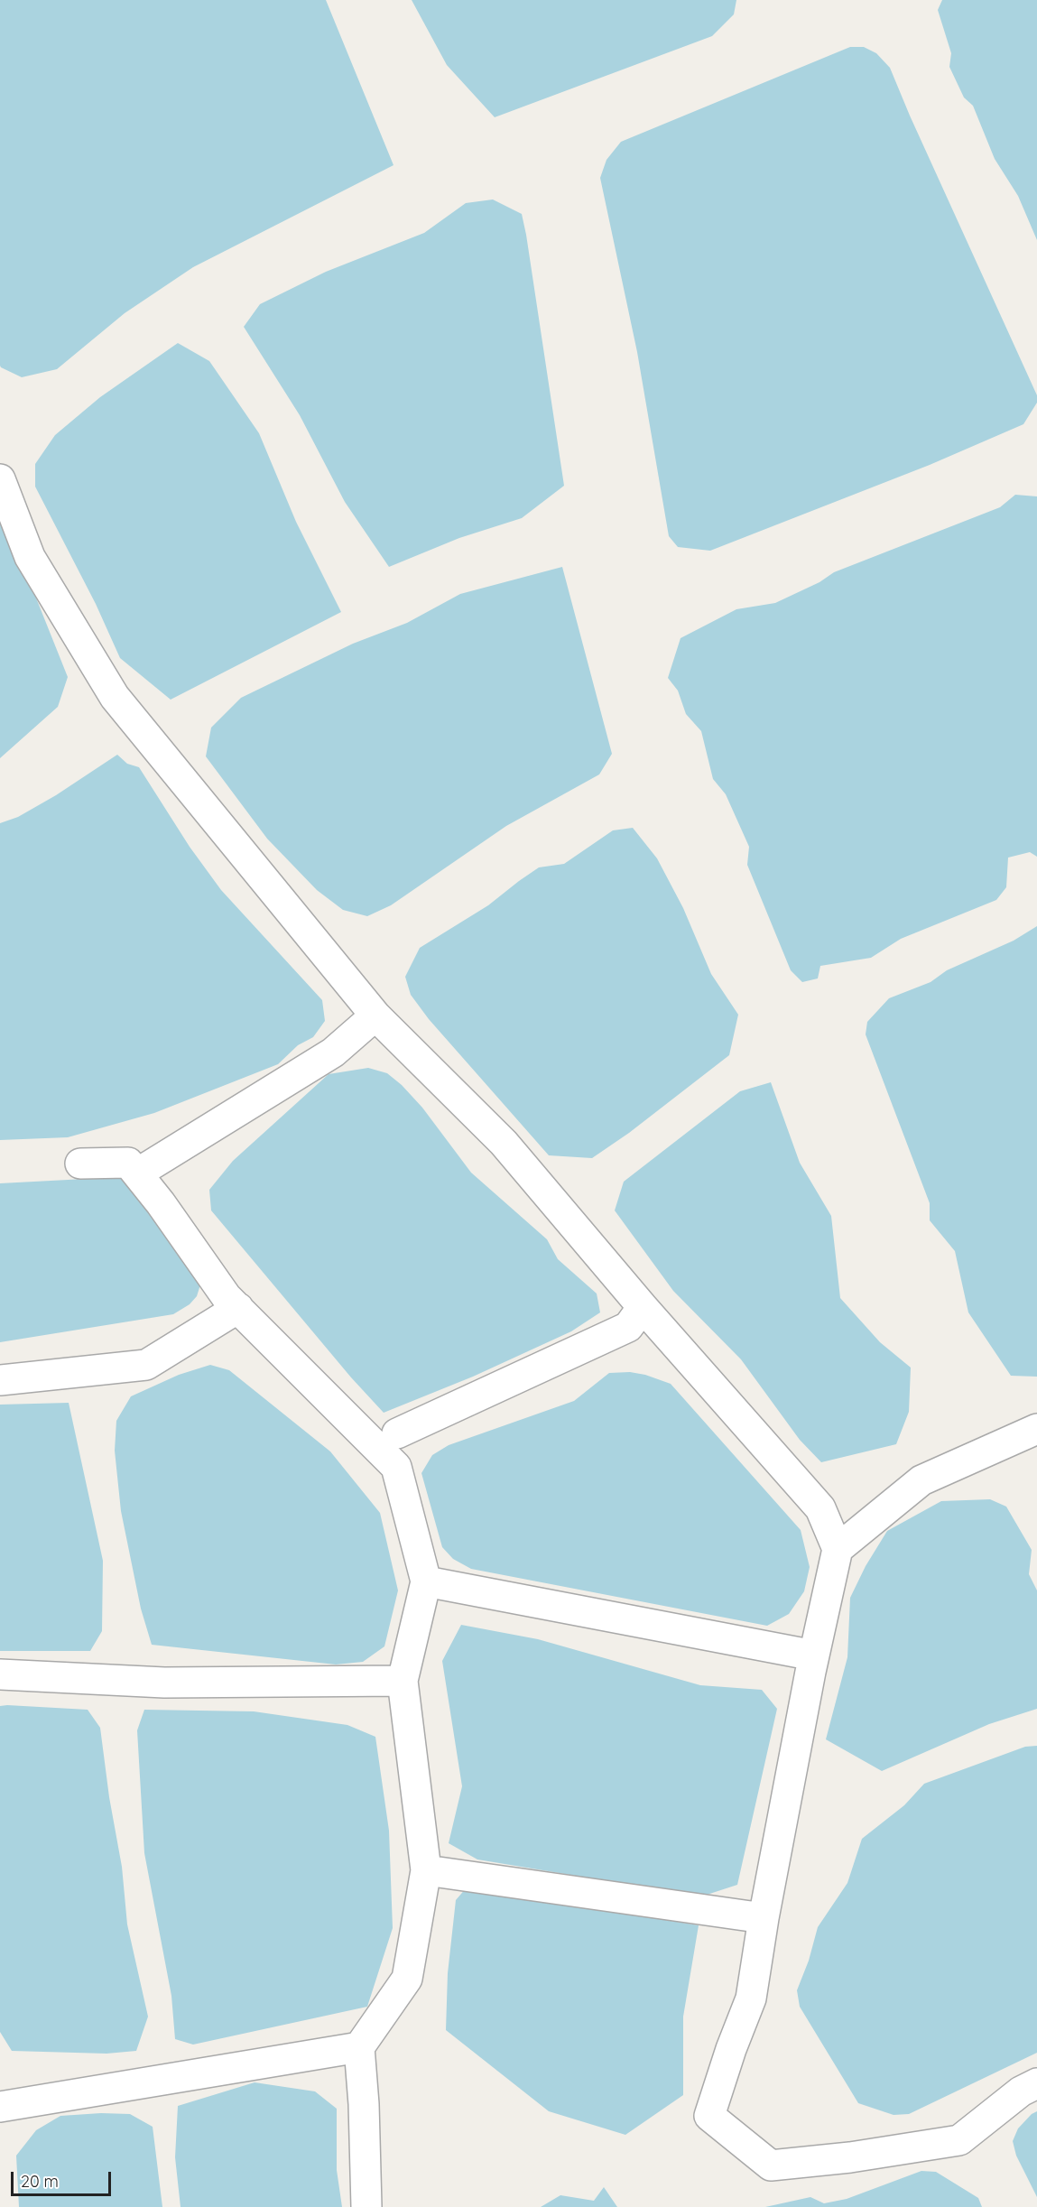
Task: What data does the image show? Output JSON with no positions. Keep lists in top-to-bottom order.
{
  "scale_bar": "20 m"
}
